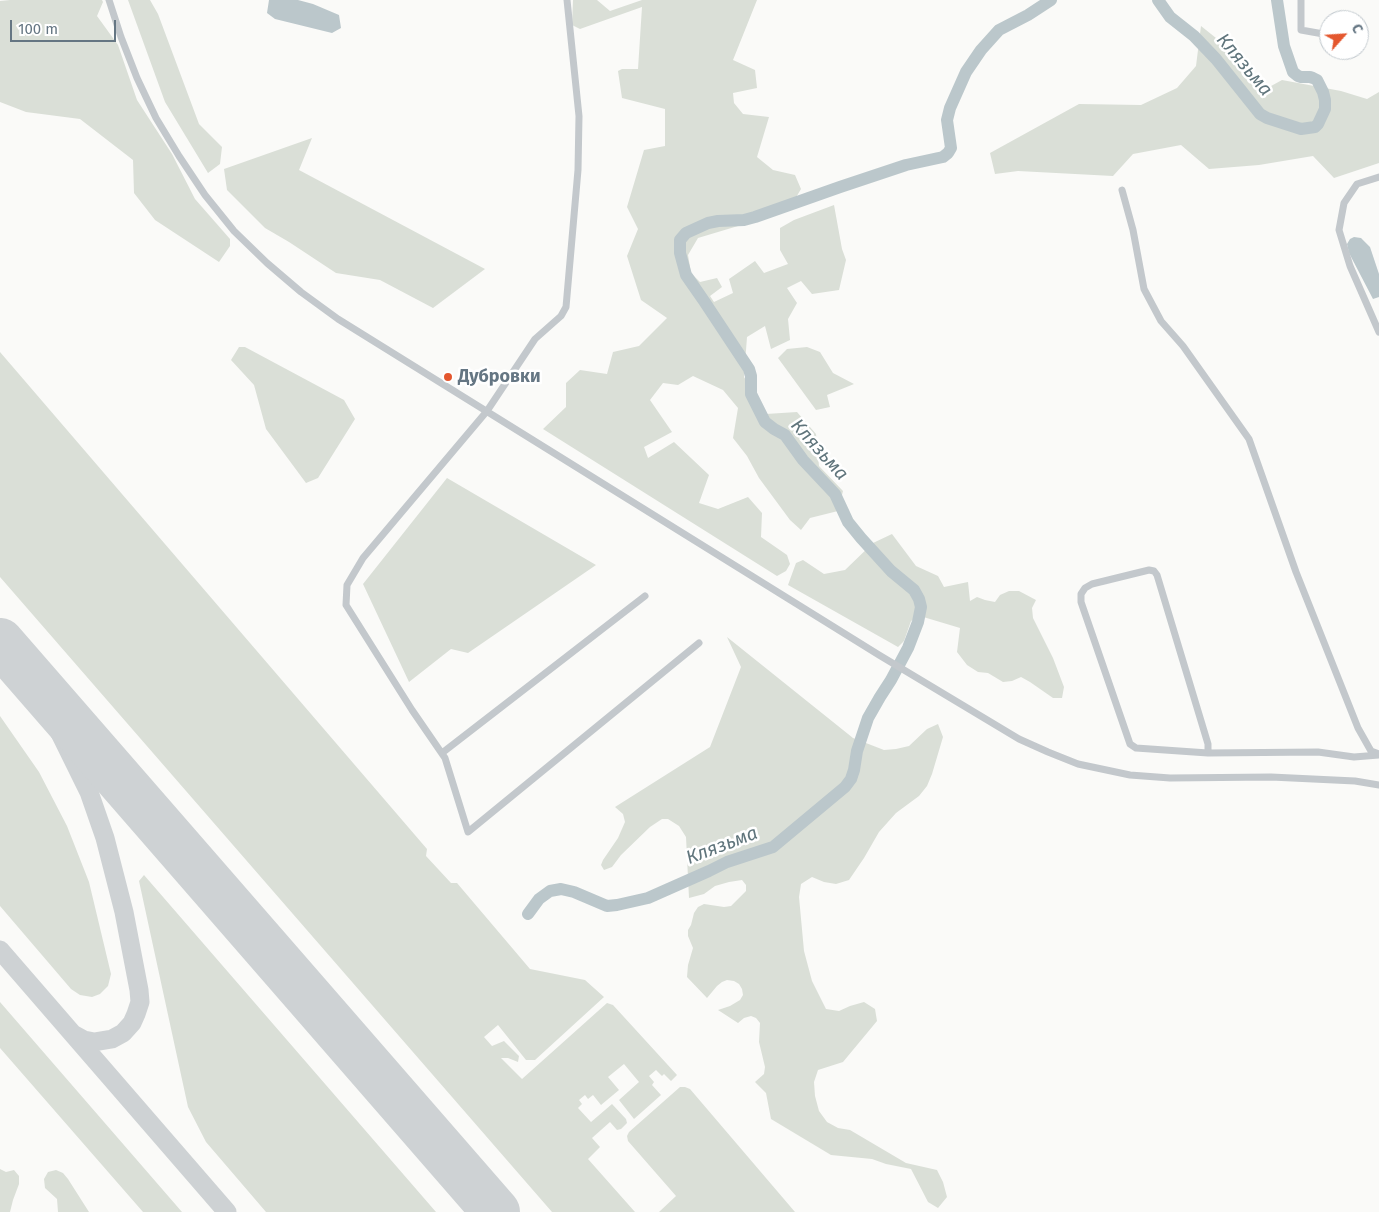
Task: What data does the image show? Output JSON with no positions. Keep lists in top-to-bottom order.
{
  "water": ["Клязьма"],
  "places": ["Дубровки"],
  "scale_bar": "100 m",
  "north": "top right"
}
